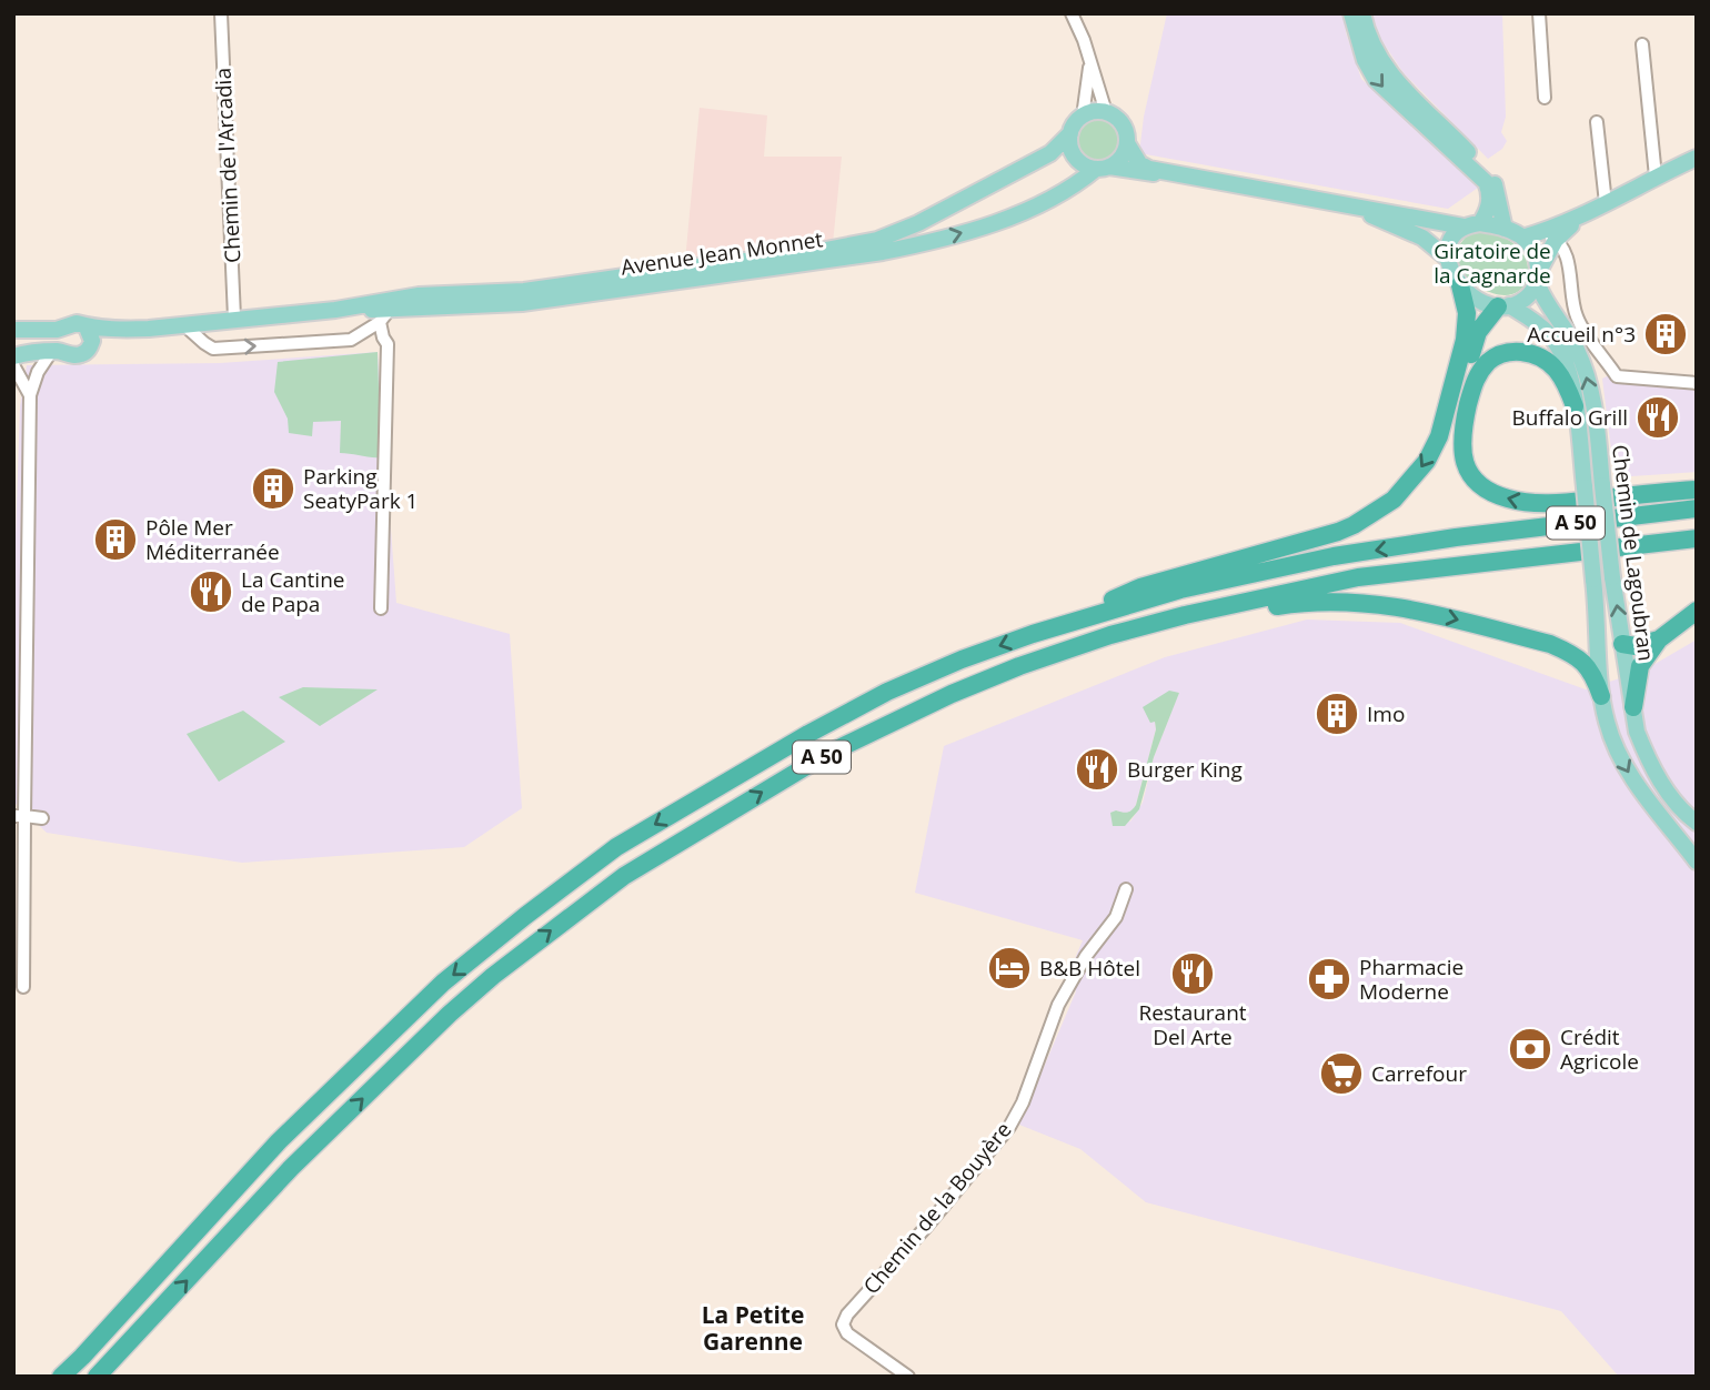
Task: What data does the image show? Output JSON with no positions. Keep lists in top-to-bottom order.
{
  "streets": {
    "highway": ["A 50"],
    "main road": ["Avenue Jean Monnet", "Chemin de Lagoubran"],
    "street": ["Chemin de l'Arcadia", "Chemin de la Bouyère"]
  },
  "crossings": [
    ["Chemin de l'Arcadia", "Avenue Jean Monnet"]
  ],
  "districts": ["La Petite Garenne"],
  "parks": ["Giratoire de la Cagnarde"],
  "places": {
    "building": [
      "Accueil n°3",
      "Parking SeatyPark 1",
      "Pôle Mer Méditerranée",
      "Imo"
    ],
    "restaurant": [
      "Buffalo Grill",
      "La Cantine de Papa",
      "Burger King",
      "Restaurant Del Arte"
    ],
    "hotel": ["B&B Hôtel"],
    "pharmacy": ["Pharmacie Moderne"],
    "bank": ["Crédit Agricole"],
    "supermarket": ["Carrefour"]
  }
}
